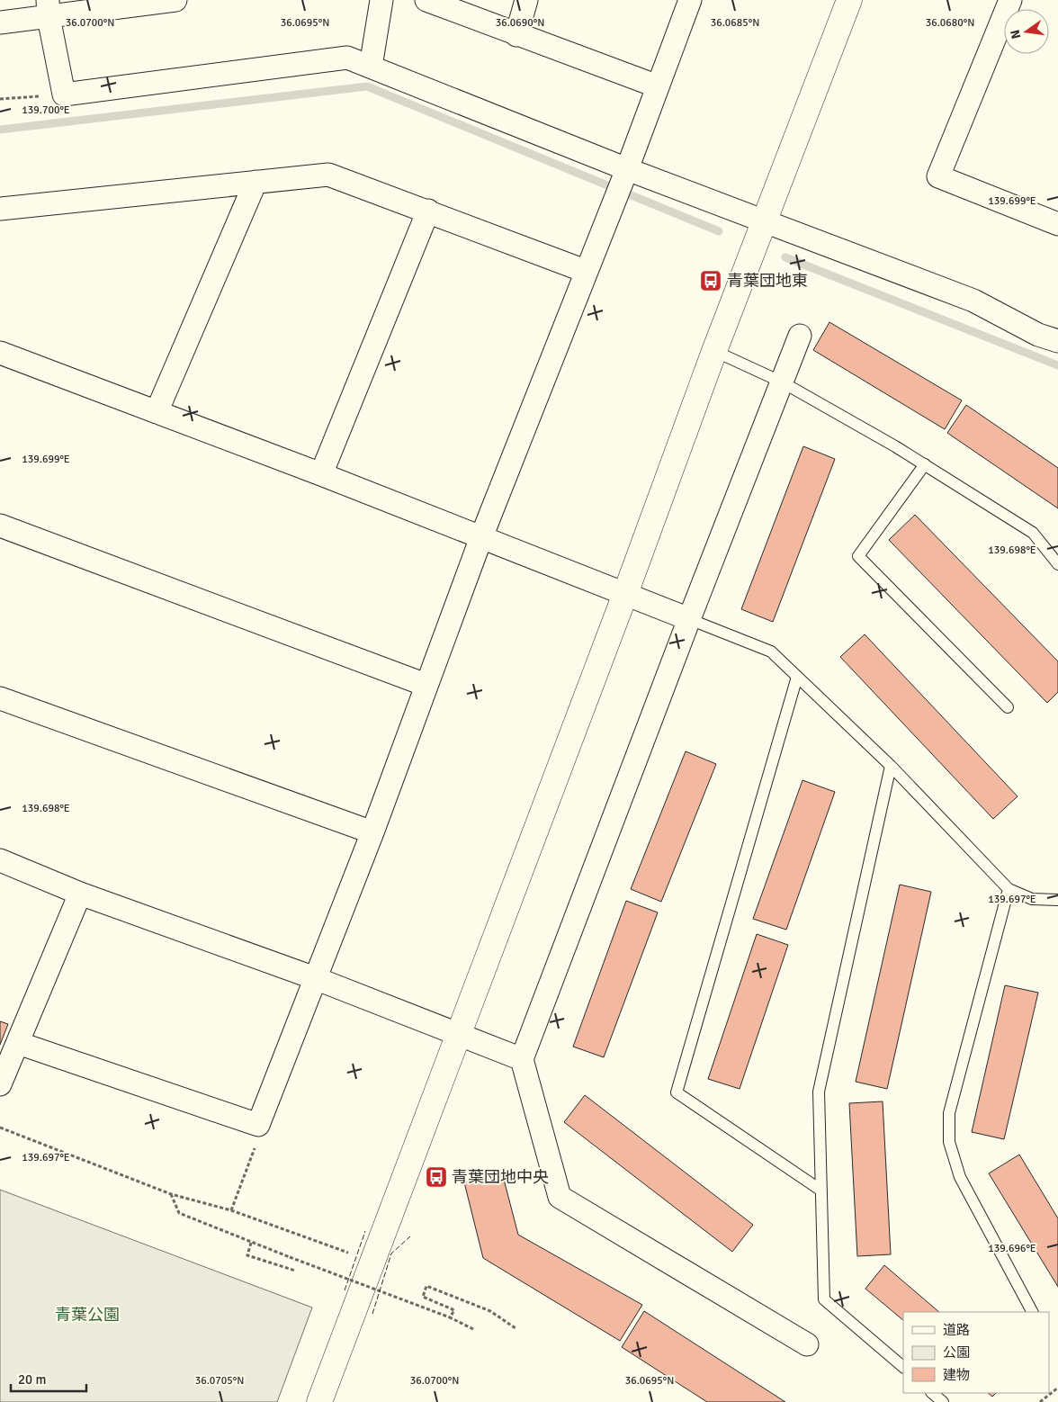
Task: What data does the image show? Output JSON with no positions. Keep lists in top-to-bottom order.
{
  "parks": ["青葉公園"],
  "places": {
    "bus stop": ["青葉団地東", "青葉団地中央"]
  },
  "legend": ["道路", "公園", "建物"],
  "scale_bar": "20 m",
  "north": "left",
  "coordinates": [
    "36.0700°N",
    "36.0695°N",
    "36.0690°N",
    "36.0685°N",
    "36.0680°N",
    "139.700°E",
    "139.699°E",
    "139.698°E",
    "139.697°E",
    "139.696°E",
    "36.0705°N"
  ]
}
